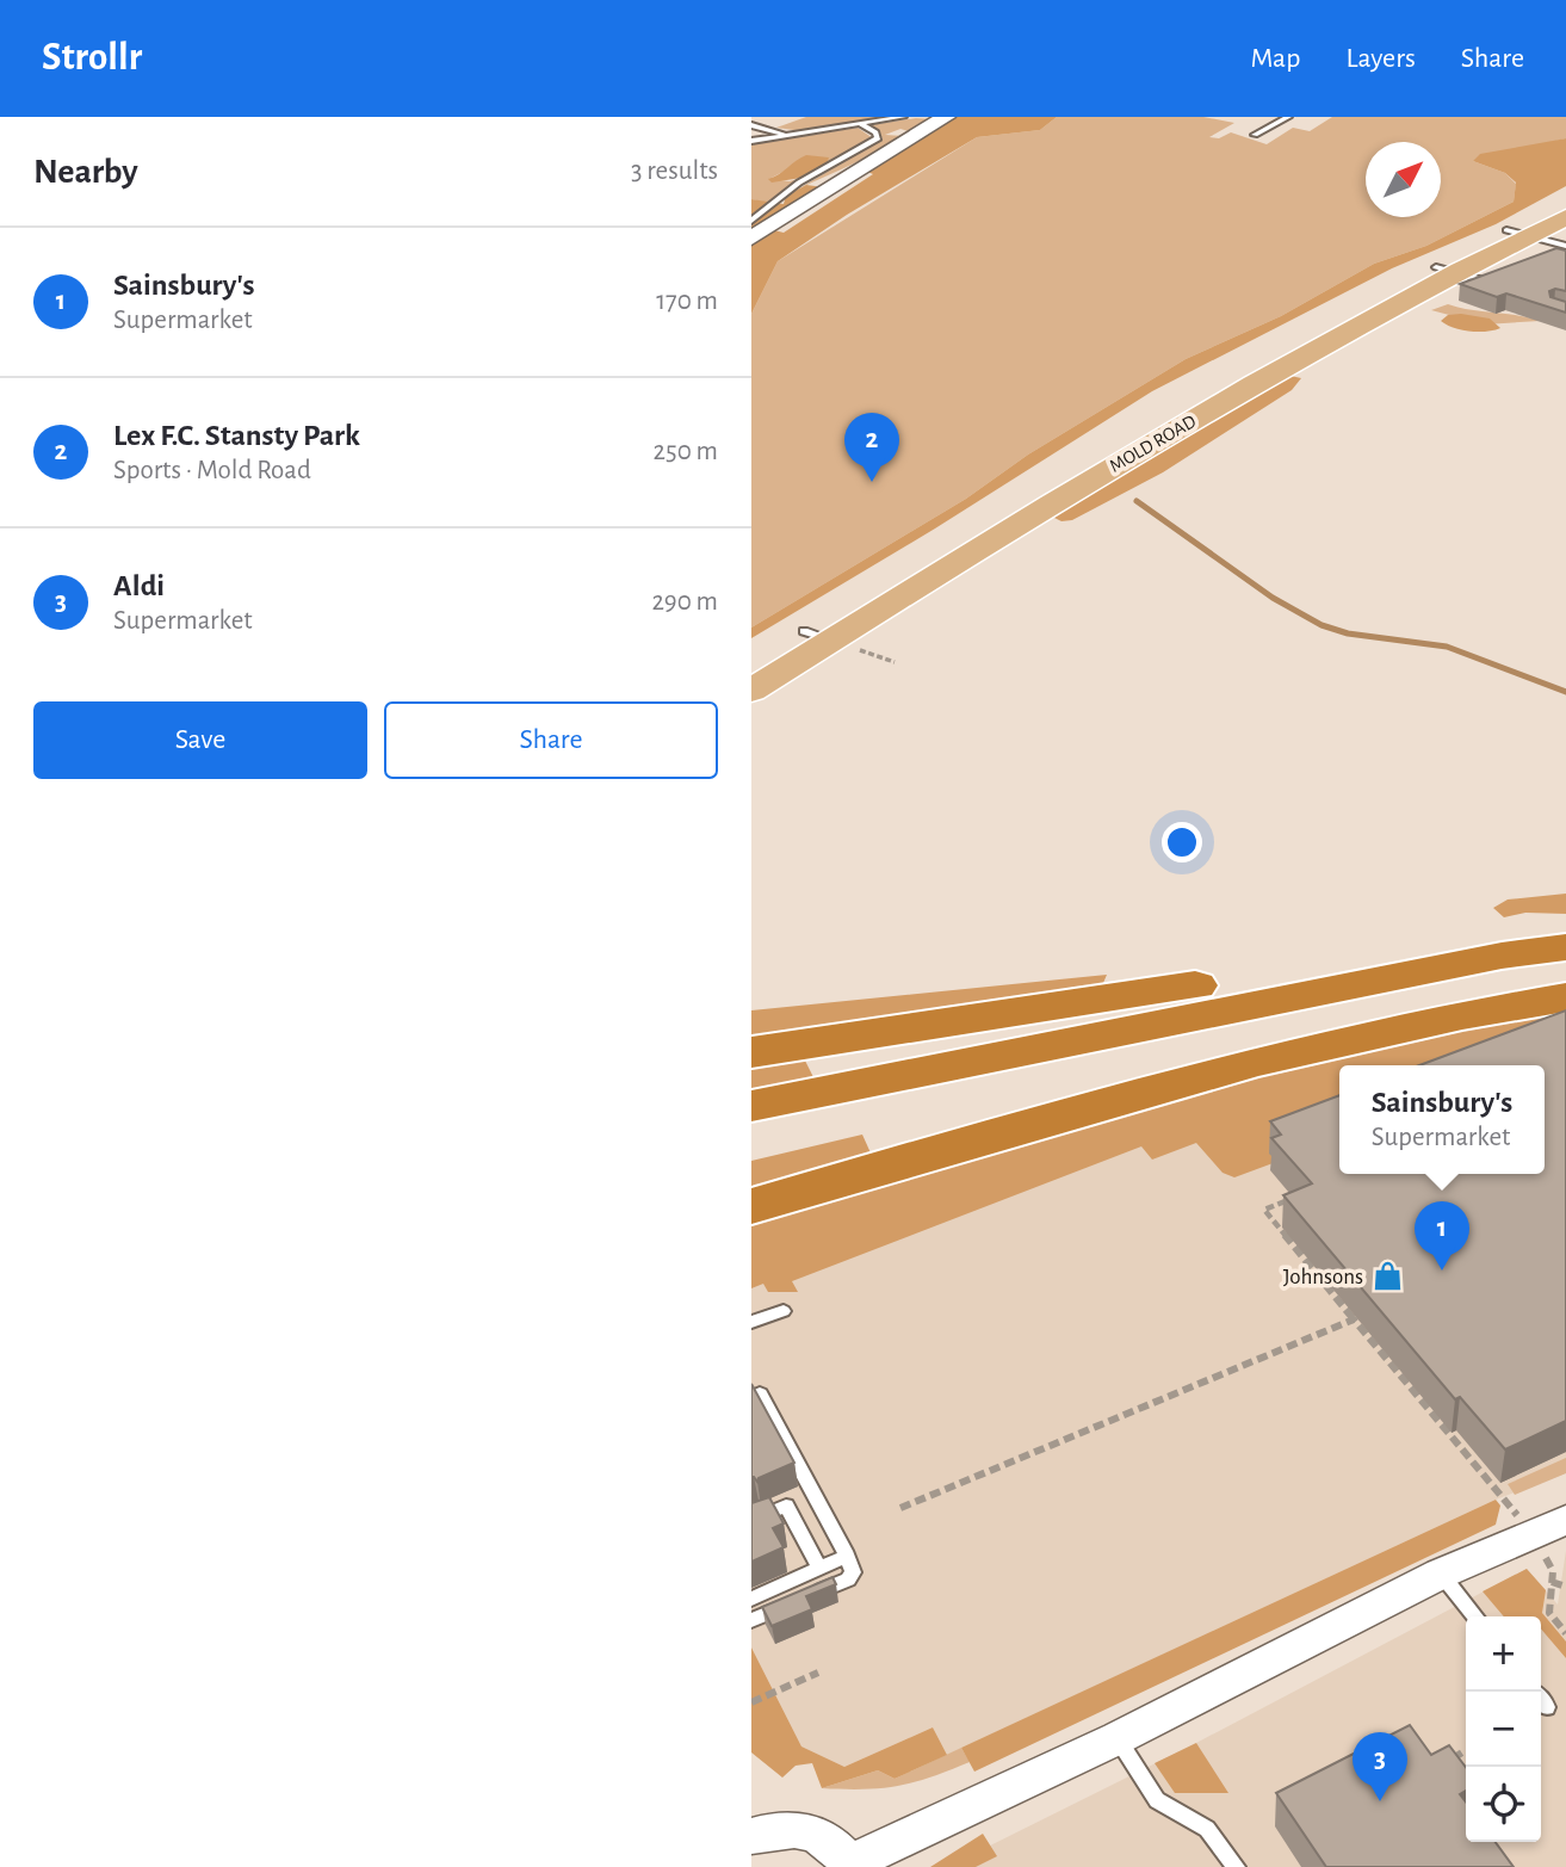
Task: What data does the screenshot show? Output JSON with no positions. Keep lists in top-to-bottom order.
{
  "streets": {
    "main road": ["MOLD ROAD"]
  },
  "places": {
    "shop": ["Johnsons"]
  },
  "north": "top right",
  "page": {
    "header": "Strollr",
    "nav": ["Map", "Layers", "Share"],
    "heading": ["Nearby", "3 results"],
    "list": [
      {
        "mark": "1",
        "name": "Sainsbury's",
        "note": "Supermarket",
        "value": "170 m"
      },
      {
        "mark": "2",
        "name": "Lex F.C. Stansty Park",
        "note": "Sports · Mold Road",
        "value": "250 m"
      },
      {
        "mark": "3",
        "name": "Aldi",
        "note": "Supermarket",
        "value": "290 m"
      }
    ],
    "pins": ["2", "1", "3"],
    "buttons": ["Save", "Share"],
    "popup": ["Sainsbury's", "Supermarket"],
    "map_buttons": ["+", "−"]
  }
}
